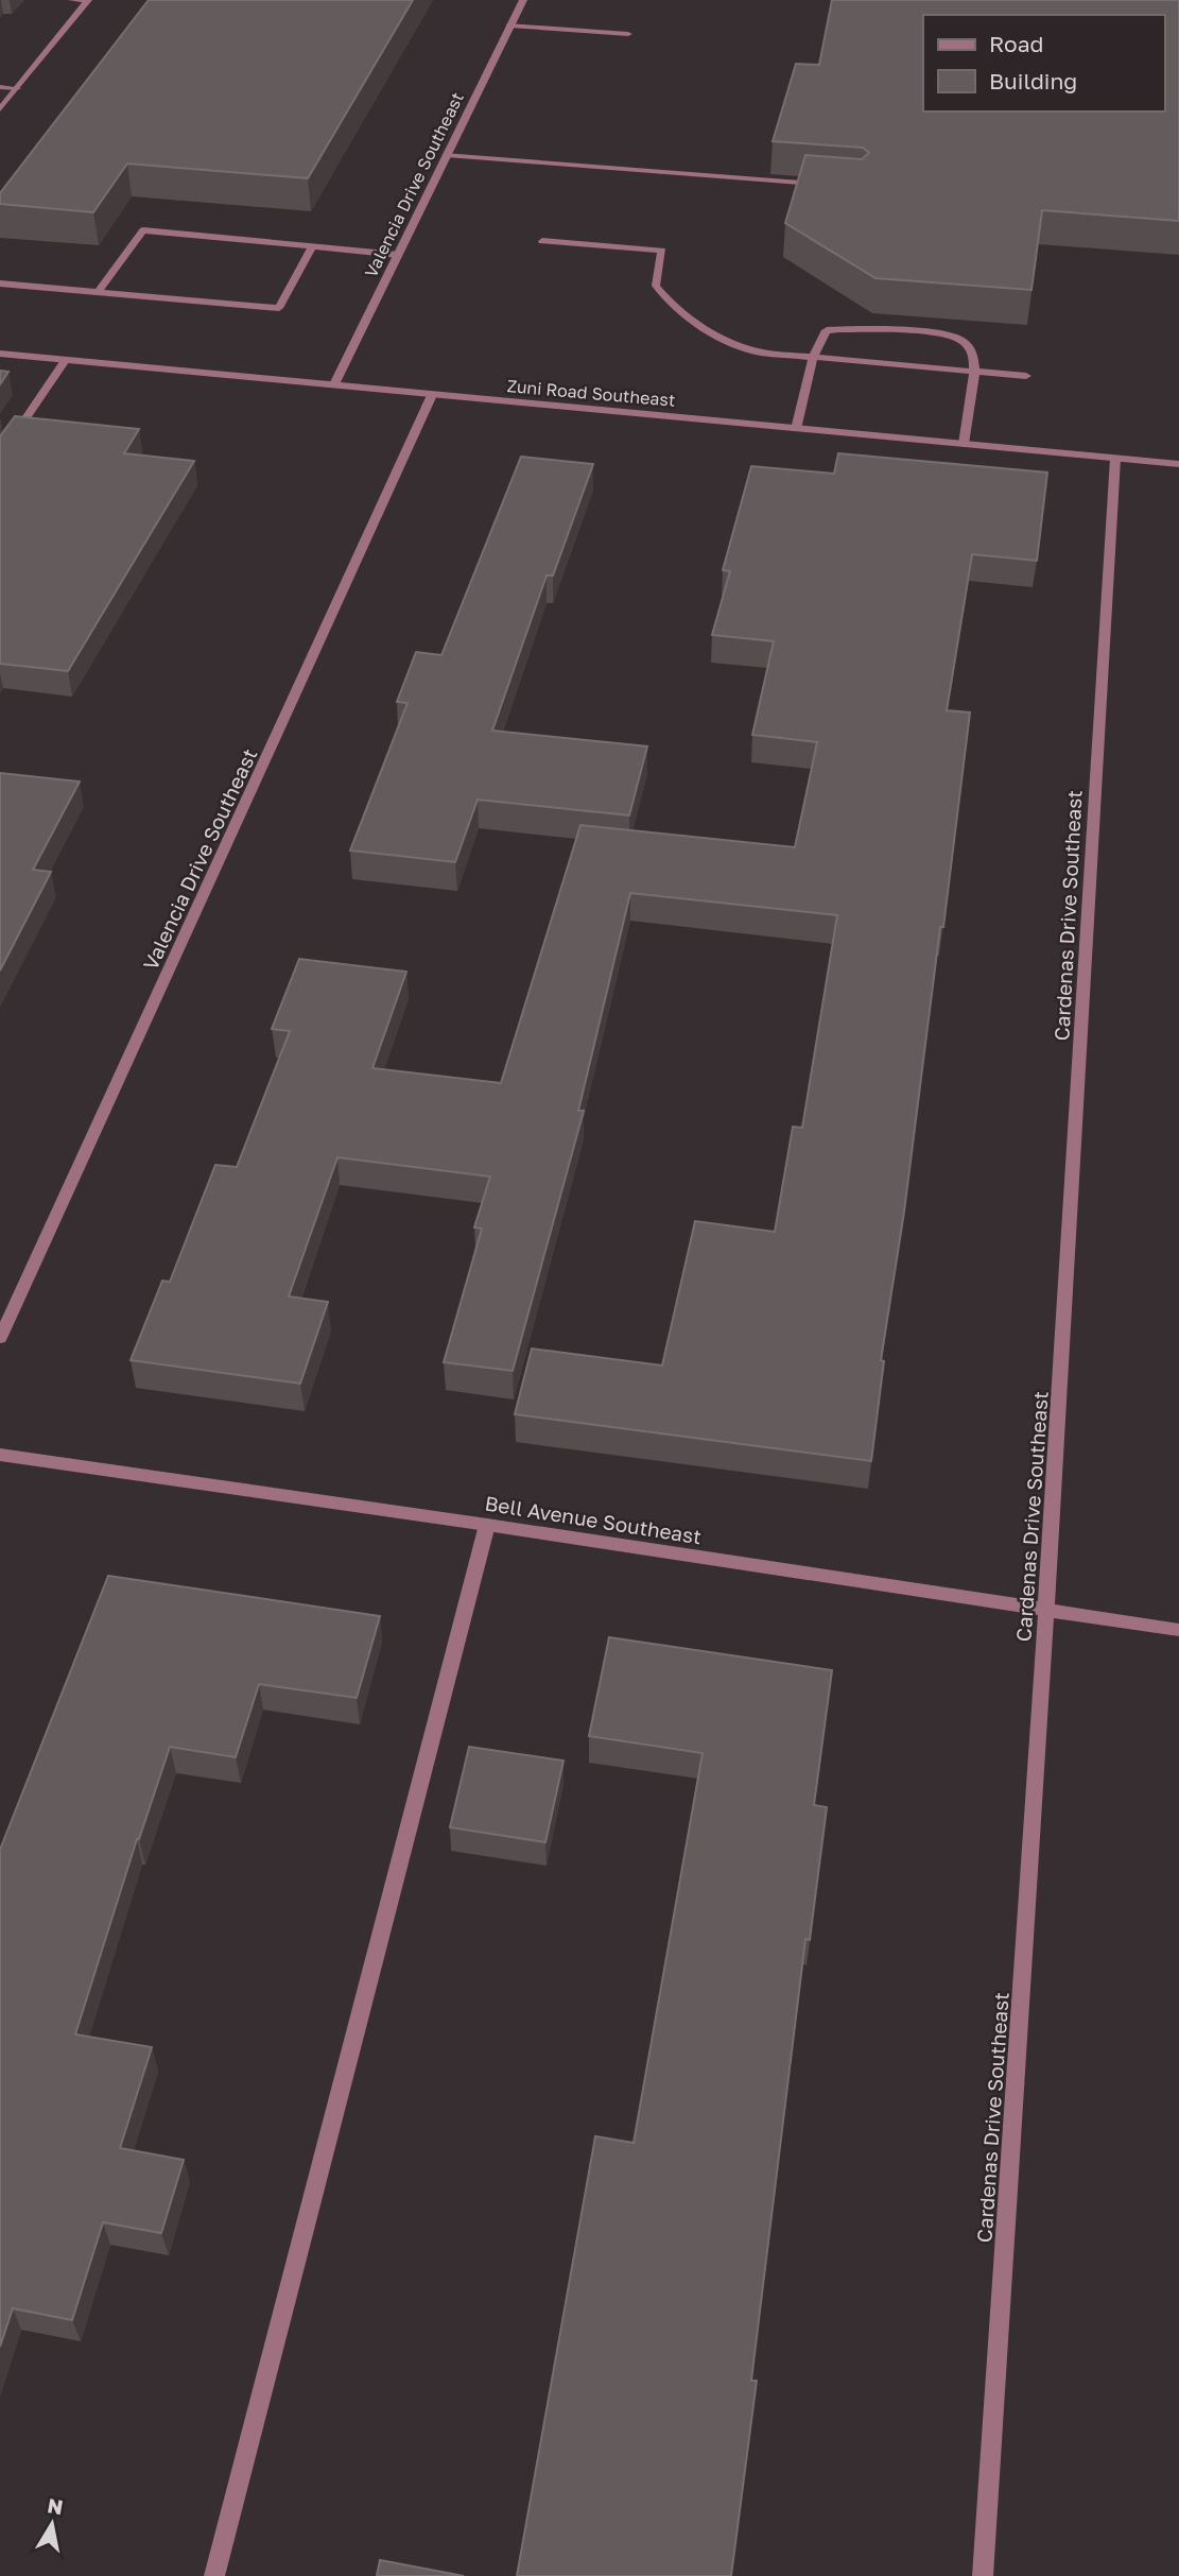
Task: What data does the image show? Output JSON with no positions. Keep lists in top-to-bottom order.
{
  "streets": {
    "street": [
      "Valencia Drive Southeast",
      "Zuni Road Southeast",
      "Cardenas Drive Southeast",
      "Bell Avenue Southeast"
    ]
  },
  "crossings": [
    ["Valencia Drive Southeast", "Zuni Road Southeast"],
    ["Zuni Road Southeast", "Cardenas Drive Southeast"],
    ["Cardenas Drive Southeast", "Bell Avenue Southeast"]
  ],
  "legend": ["Road", "Building"],
  "north": "top"
}
